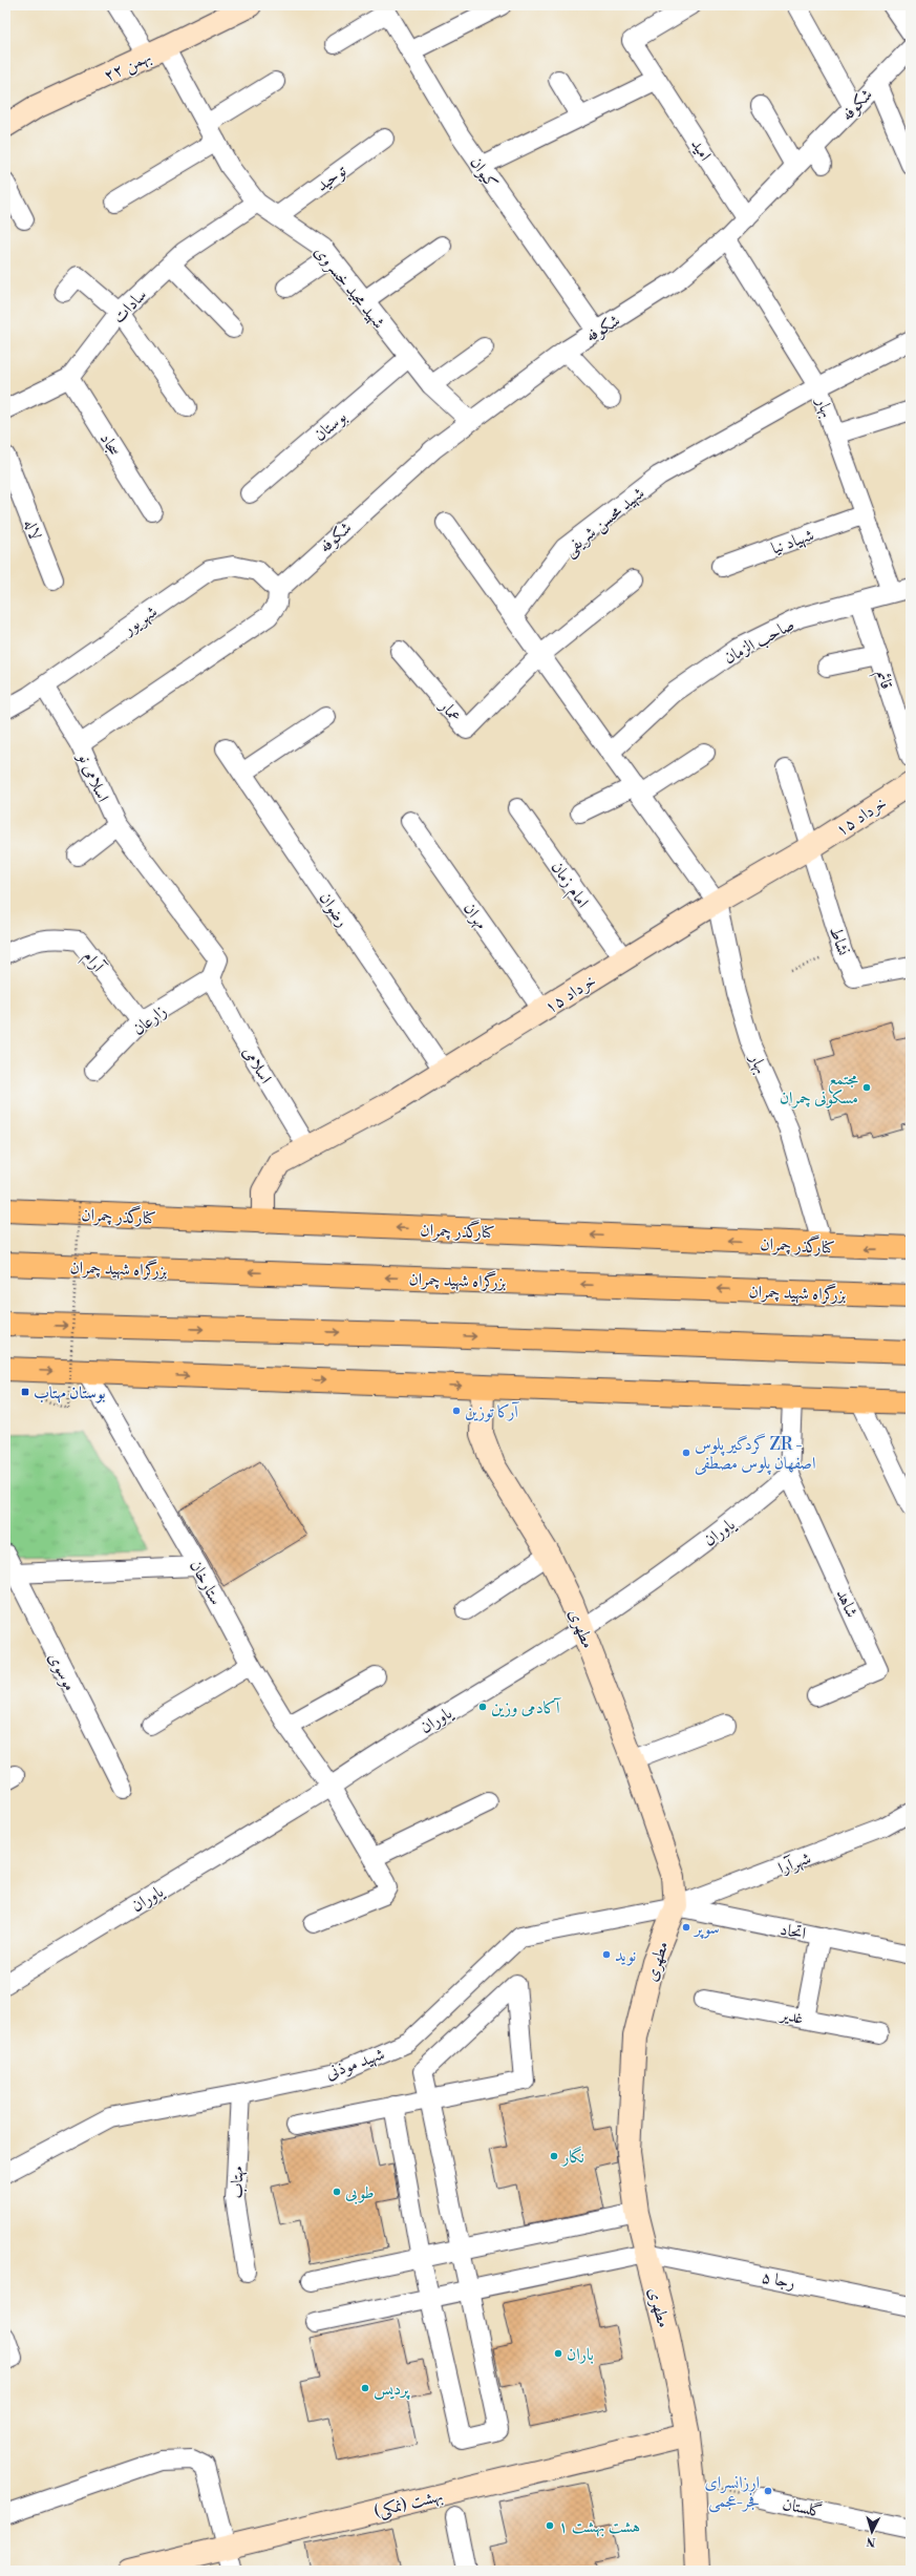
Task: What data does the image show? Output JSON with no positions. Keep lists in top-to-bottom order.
{
  "streets": {
    "main road": ["کنارگذر چمران", "بزرگراه شهید چمران"],
    "street": [
      "۲۲ بهمن",
      "شکوفه",
      "امید",
      "کیوان",
      "توحید",
      "شهید مجید خسروی",
      "سادات",
      "بهار",
      "بوستان",
      "سجاد",
      "شهید محسن شریفی",
      "لاله",
      "شهیاد نیا",
      "شهریور",
      "صاحب الزمان",
      "قائم",
      "عمار",
      "اسلامی نو",
      "۱۵ خرداد",
      "امام زمان",
      "رضوان",
      "مهران",
      "نشاط",
      "آرام",
      "زارعان",
      "اسلامی",
      "یاوران",
      "ستارخان",
      "شاهد",
      "مطهری",
      "موسوی",
      "شهرآرا",
      "اتحاد",
      "غدیر",
      "شهید موذنی",
      "مهتاب",
      "رجا ۵",
      "بهشت (نمکی)",
      "گلستان"
    ]
  },
  "crossings": [
    ["۲۲ بهمن", "شهید مجید خسروی"],
    ["شکوفه", "امید"],
    ["شکوفه", "کیوان"],
    ["شکوفه", "شهید مجید خسروی"],
    ["شکوفه", "بهار"],
    ["شکوفه", "شهریور"],
    ["شکوفه", "اسلامی نو"],
    ["توحید", "شهید مجید خسروی"],
    ["شهید مجید خسروی", "سادات"],
    ["شهید مجید خسروی", "بوستان"],
    ["سادات", "سجاد"],
    ["بهار", "شهید محسن شریفی"],
    ["بهار", "شهیاد نیا"],
    ["بهار", "صاحب الزمان"],
    ["بهار", "۱۵ خرداد"],
    ["بهار", "کنارگذر چمران"],
    ["شهریور", "اسلامی نو"],
    ["صاحب الزمان", "قائم"],
    ["اسلامی نو", "زارعان"],
    ["اسلامی نو", "اسلامی"],
    ["۱۵ خرداد", "امام زمان"],
    ["۱۵ خرداد", "رضوان"],
    ["۱۵ خرداد", "مهران"],
    ["۱۵ خرداد", "نشاط"],
    ["۱۵ خرداد", "اسلامی"],
    ["۱۵ خرداد", "کنارگذر چمران"],
    ["آرام", "زارعان"],
    ["زارعان", "اسلامی"],
    ["یاوران", "ستارخان"],
    ["یاوران", "شاهد"],
    ["یاوران", "مطهری"],
    ["مطهری", "شهرآرا"],
    ["مطهری", "اتحاد"],
    ["مطهری", "شهید موذنی"],
    ["مطهری", "رجا ۵"],
    ["مطهری", "بهشت (نمکی)"],
    ["مطهری", "گلستان"],
    ["شهرآرا", "اتحاد"],
    ["شهرآرا", "شهید موذنی"],
    ["اتحاد", "شهید موذنی"],
    ["شهید موذنی", "مهتاب"]
  ],
  "places": {
    "other": [
      "مجتمع مسکونی چمران",
      "آرکا توزین",
      "گردگیر پلوس ZR - اصفهان پلوس مصطفی",
      "آکادمی وزین",
      "سوپر",
      "نوید",
      "نگار",
      "طوبی",
      "باران",
      "پردیس",
      "ارزانسرای فجر-عجمی",
      "هشت بهشت ۱"
    ],
    "transit": ["بوستان مهتاب"]
  },
  "north": "bottom"
}
